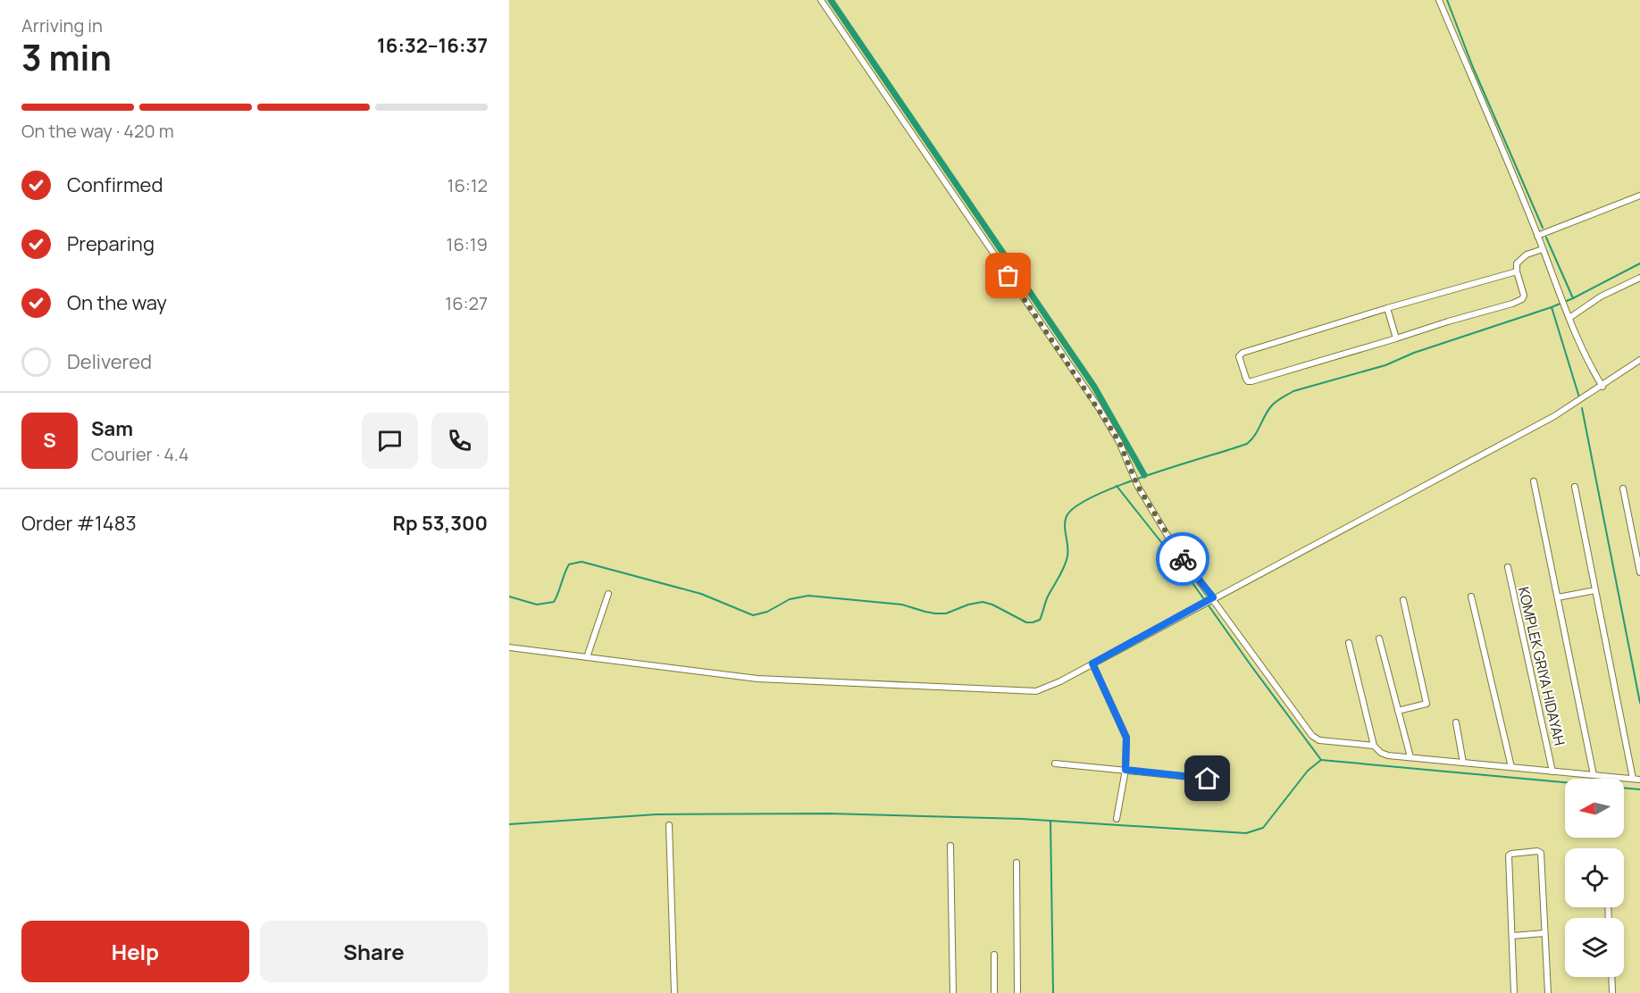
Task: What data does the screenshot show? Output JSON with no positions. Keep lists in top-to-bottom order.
{
  "streets": {
    "street": ["KOMPLEK GRIYA HIDAYAH"]
  },
  "north": "left",
  "page": {
    "heading": ["3 min", "Arriving in", "16:32–16:37"],
    "panel": [
      "Sam",
      "Courier · 4.4",
      "Order #1483",
      "Rp 53,300"
    ],
    "bar": "On the way · 420 m",
    "list": [
      ["Confirmed", "16:12"],
      ["Preparing", "16:19"],
      ["On the way", "16:27"],
      "Delivered"
    ],
    "round": "S",
    "buttons": ["Help", "Share"]
  }
}
